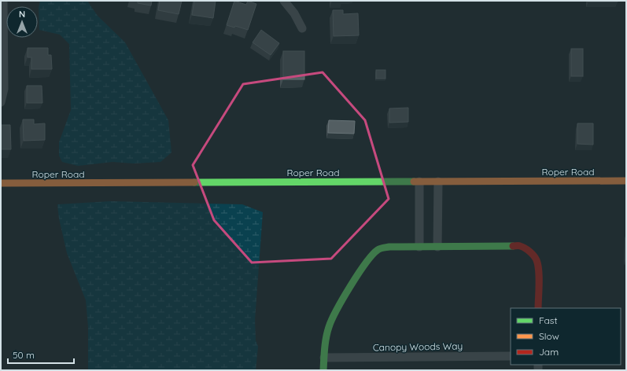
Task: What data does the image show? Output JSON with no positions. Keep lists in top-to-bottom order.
{
  "streets": {
    "street": ["Roper Road", "Canopy Woods Way"]
  },
  "legend": ["Fast", "Slow", "Jam"],
  "scale_bar": "50 m",
  "north": "top"
}
